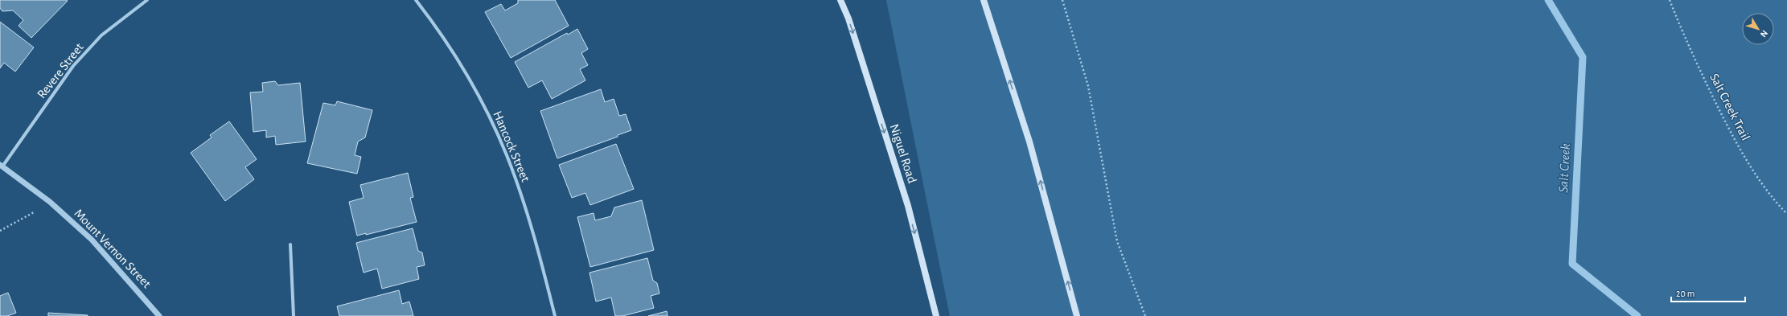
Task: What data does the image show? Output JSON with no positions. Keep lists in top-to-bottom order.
{
  "streets": {
    "main road": ["Niguel Road"],
    "street": ["Revere Street", "Hancock Street", "Mount Vernon Street"],
    "path": ["Salt Creek Trail"]
  },
  "crossings": [
    ["Revere Street", "Mount Vernon Street"]
  ],
  "one_way": ["Niguel Road"],
  "water": ["Salt Creek"],
  "scale_bar": "20 m",
  "north": "bottom right"
}
